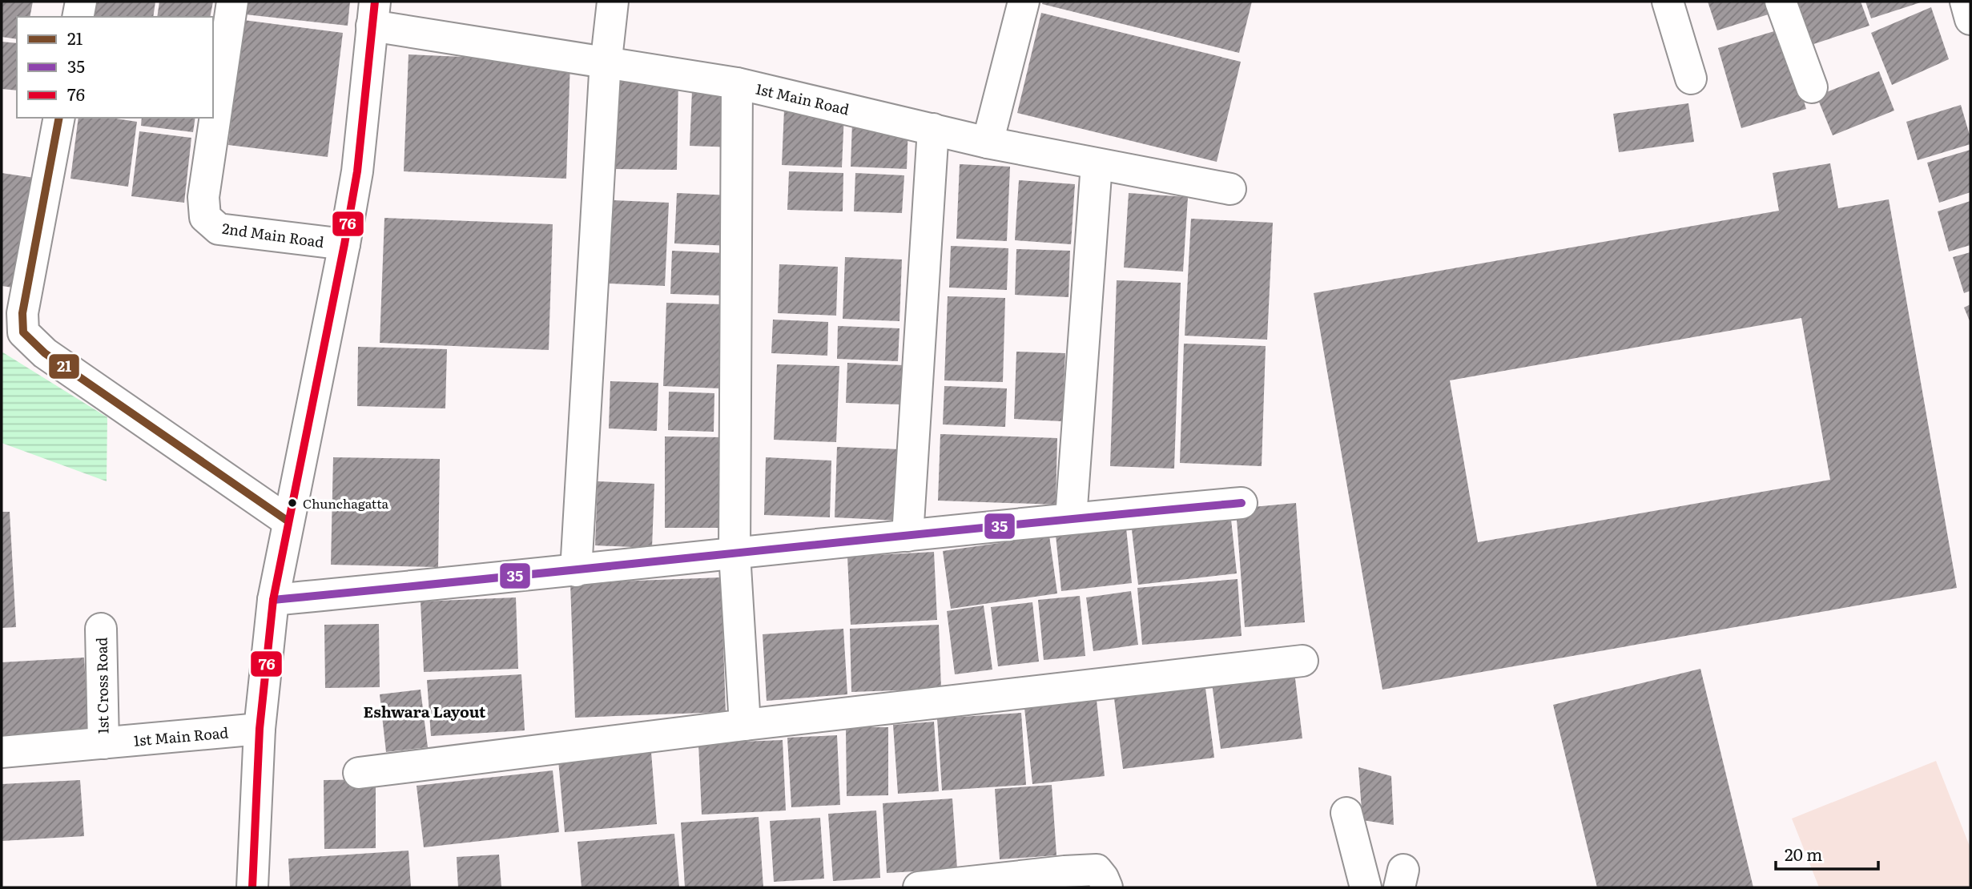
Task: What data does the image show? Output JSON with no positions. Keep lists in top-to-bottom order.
{
  "streets": {
    "street": ["1st Main Road", "2nd Main Road", "1st Cross Road"]
  },
  "crossings": [
    ["1st Main Road", "1st Cross Road"]
  ],
  "districts": ["Eshwara Layout"],
  "places": ["Chunchagatta"],
  "lines": ["transit line 76", "transit line 21", "transit line 35"],
  "legend": ["21", "35", "76"],
  "scale_bar": "20 m"
}
